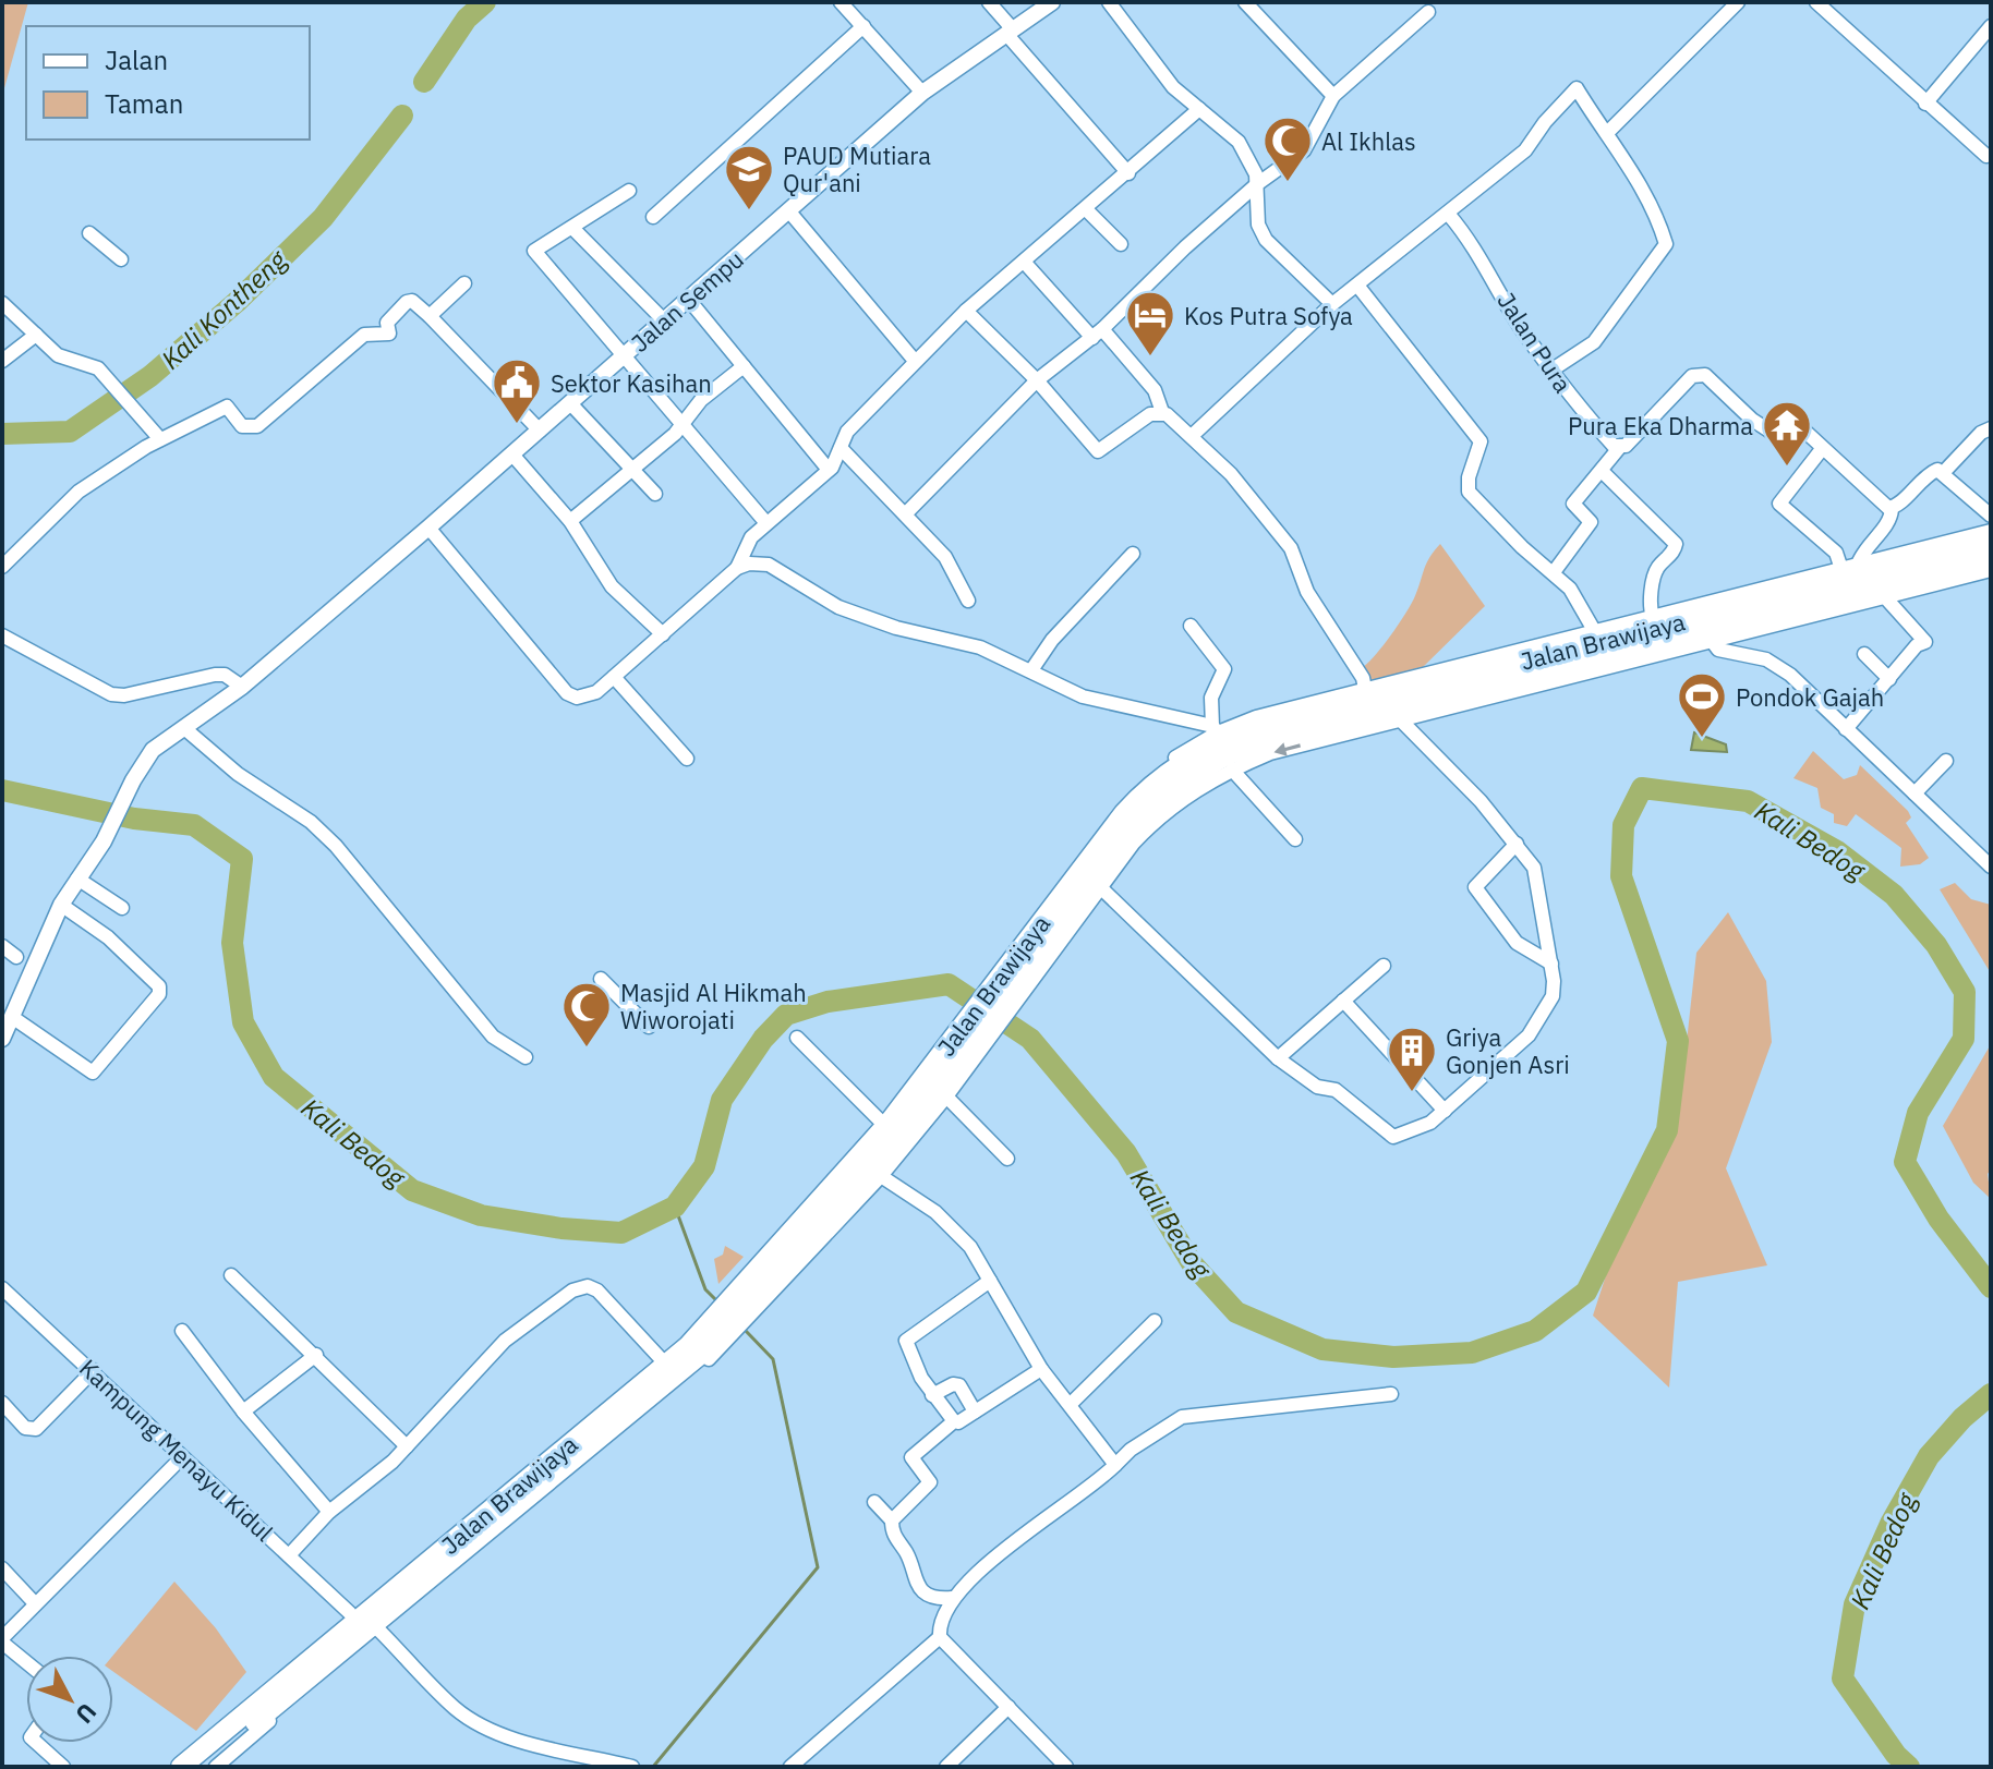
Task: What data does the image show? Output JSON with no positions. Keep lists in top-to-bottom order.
{
  "streets": {
    "highway": ["Jalan Brawijaya"],
    "main road": ["Jalan Sempu"],
    "street": ["Jalan Pura", "Kampung Menayu Kidul"]
  },
  "water": ["Kali Kontheng", "Kali Bedog"],
  "places": {
    "mosque": ["Al Ikhlas", "Masjid Al Hikmah Wiworojati"],
    "school or university": ["PAUD Mutiara Qur'ani"],
    "hotel": ["Kos Putra Sofya"],
    "public building": ["Sektor Kasihan"],
    "temple": ["Pura Eka Dharma"],
    "sports": ["Pondok Gajah"],
    "building": ["Griya Gonjen Asri"]
  },
  "legend": ["Jalan", "Taman"],
  "north": "bottom right"
}
